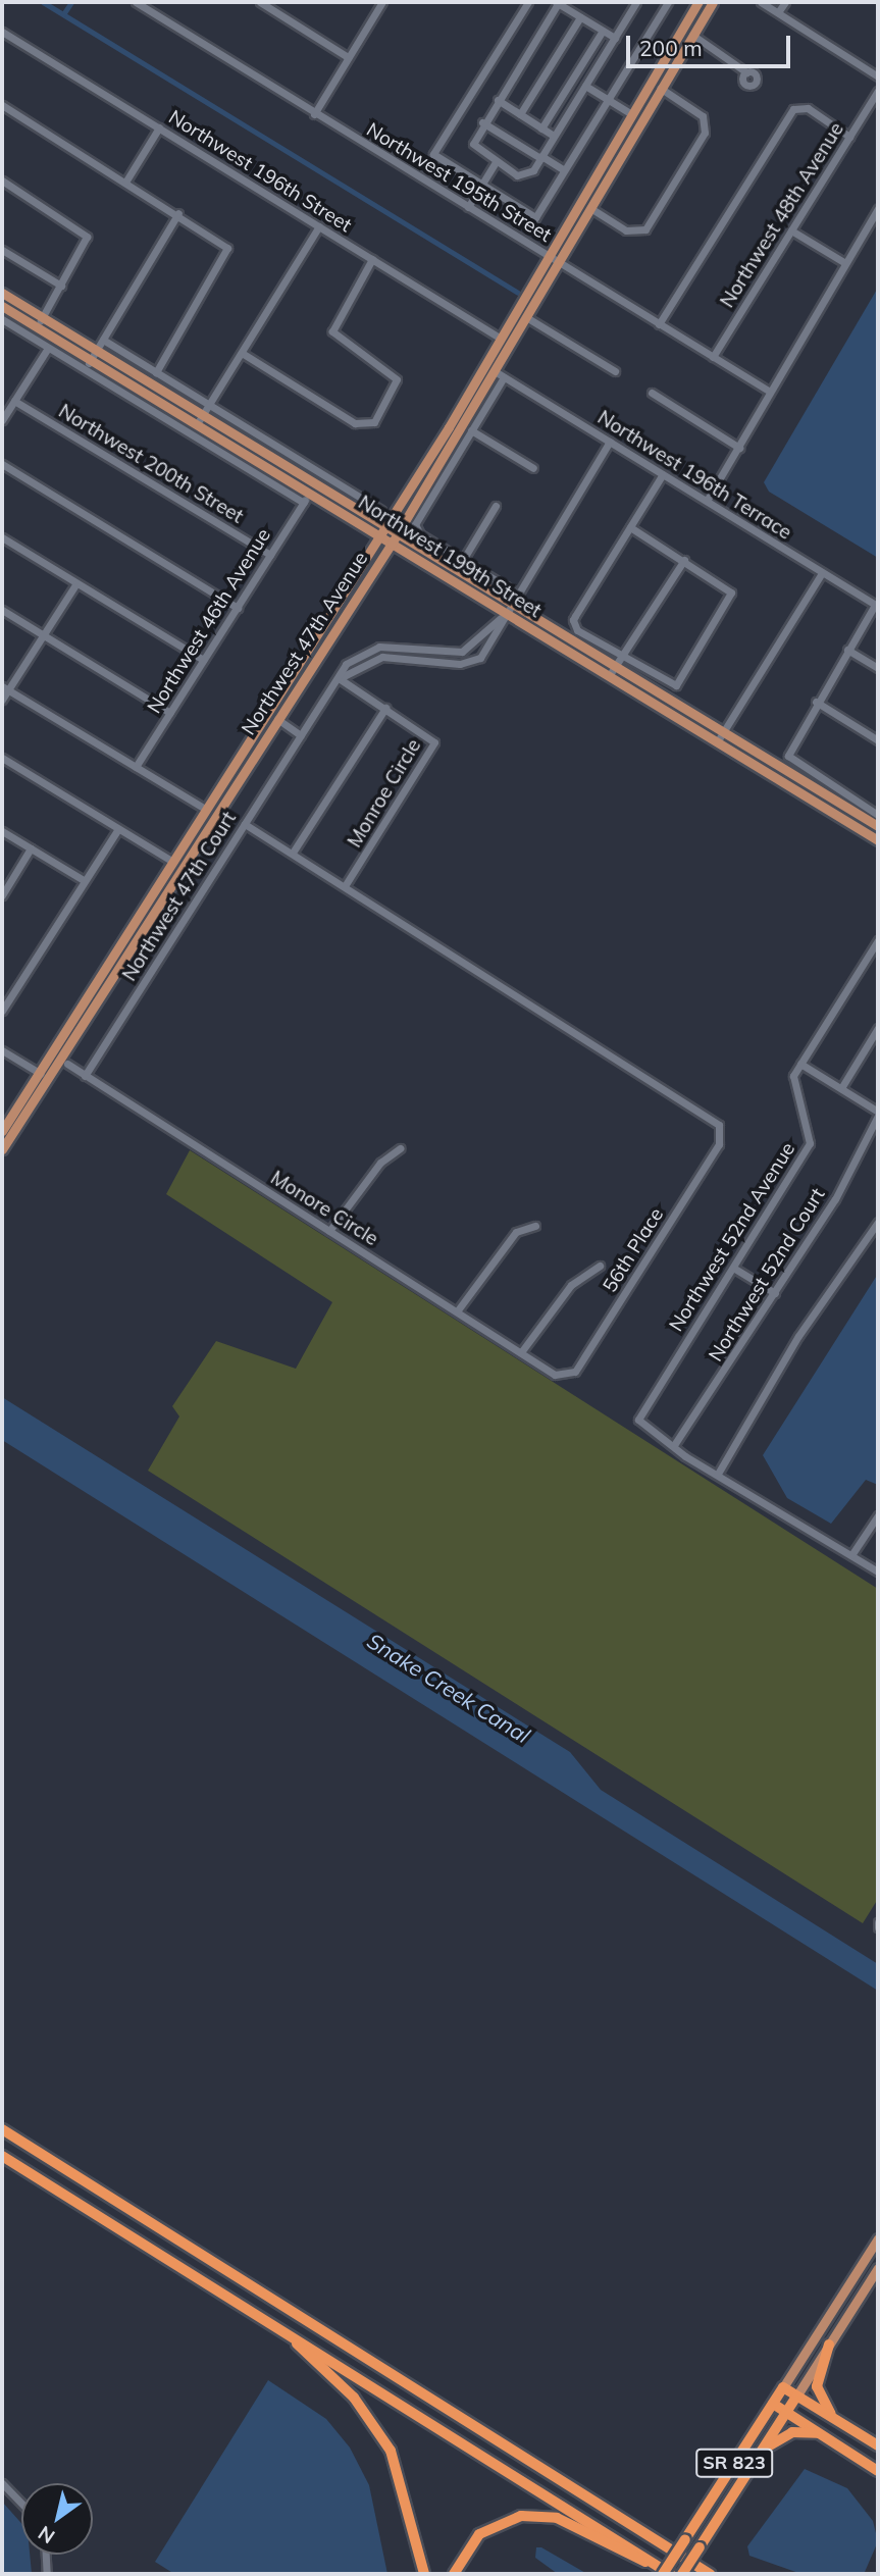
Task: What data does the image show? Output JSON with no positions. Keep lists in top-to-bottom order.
{
  "streets": {
    "highway": ["SR 823"],
    "main road": ["Northwest 199th Street", "Northwest 47th Avenue"],
    "street": [
      "Northwest 196th Street",
      "Northwest 195th Street",
      "Northwest 48th Avenue",
      "Northwest 200th Street",
      "Northwest 196th Terrace",
      "Northwest 46th Avenue",
      "Monroe Circle",
      "Northwest 47th Court",
      "Monore Circle",
      "Northwest 52nd Avenue",
      "56th Place",
      "Northwest 52nd Court"
    ]
  },
  "crossings": [
    ["Northwest 196th Street", "Northwest 47th Avenue"],
    ["Northwest 195th Street", "Northwest 48th Avenue"],
    ["Northwest 195th Street", "Northwest 47th Avenue"],
    ["Northwest 200th Street", "Northwest 46th Avenue"],
    ["Northwest 196th Terrace", "Northwest 47th Avenue"],
    ["Northwest 199th Street", "Northwest 46th Avenue"],
    ["Northwest 199th Street", "Northwest 47th Avenue"],
    ["Monroe Circle", "Northwest 47th Court"],
    ["Monroe Circle", "56th Place"],
    ["Northwest 47th Court", "Monore Circle"],
    ["Monore Circle", "56th Place"],
    ["Northwest 52nd Avenue", "Northwest 52nd Court"]
  ],
  "water": ["Snake Creek Canal"],
  "scale_bar": "200 m",
  "north": "bottom left"
}
